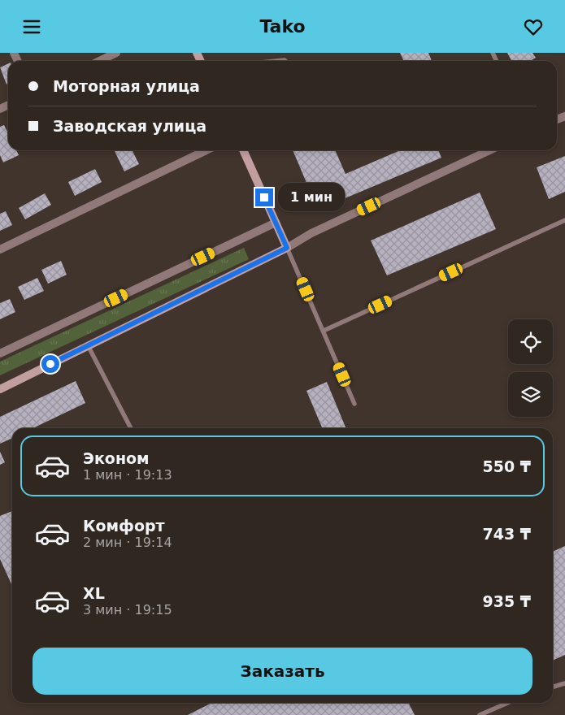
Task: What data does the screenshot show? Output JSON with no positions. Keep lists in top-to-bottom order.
{
  "page": {
    "header": "Tako",
    "banner": ["Моторная улица", "Заводская улица"],
    "bubble": "1 мин",
    "list": [
      {
        "name": "Эконом",
        "note": "1 мин · 19:13",
        "value": "550 ₸"
      },
      {
        "name": "Комфорт",
        "note": "2 мин · 19:14",
        "value": "743 ₸"
      },
      {
        "name": "XL",
        "note": "3 мин · 19:15",
        "value": "935 ₸"
      }
    ],
    "buttons": "Заказать"
  }
}
